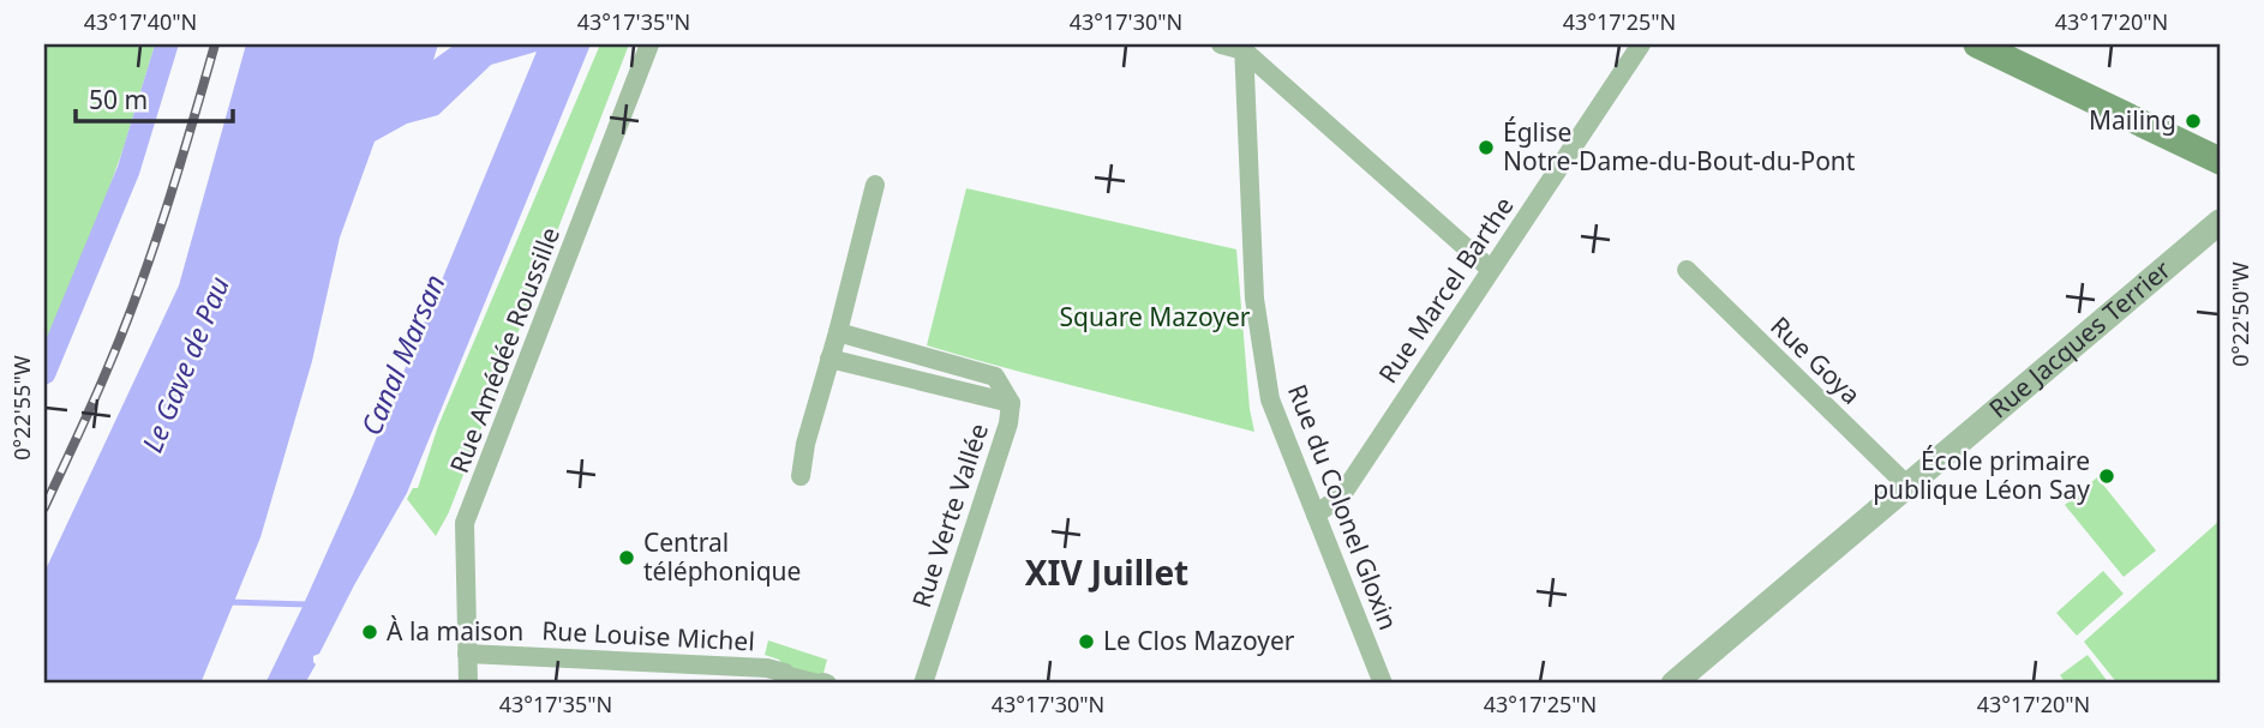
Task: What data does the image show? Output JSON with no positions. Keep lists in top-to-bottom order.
{
  "streets": {
    "street": [
      "Rue Marcel Barthe",
      "Rue Jacques Terrier",
      "Rue Amédée Roussille",
      "Rue Goya",
      "Rue du Colonel Gloxin",
      "Rue Verte Vallée",
      "Rue Louise Michel"
    ]
  },
  "crossings": [
    ["Rue Marcel Barthe", "Rue du Colonel Gloxin"],
    ["Rue Jacques Terrier", "Rue Goya"],
    ["Rue Amédée Roussille", "Rue Louise Michel"]
  ],
  "districts": ["XIV Juillet"],
  "water": ["Canal Marsan", "Le Gave de Pau"],
  "parks": ["Square Mazoyer"],
  "places": [
    "Mailing",
    "Église Notre-Dame-du-Bout-du-Pont",
    "École primaire publique Léon Say",
    "Central téléphonique",
    "À la maison",
    "Le Clos Mazoyer"
  ],
  "scale_bar": "50 m",
  "coordinates": [
    "43°17'40\"N",
    "43°17'35\"N",
    "43°17'30\"N",
    "43°17'25\"N",
    "43°17'20\"N",
    "0°22'50\"W",
    "0°22'55\"W"
  ]
}
